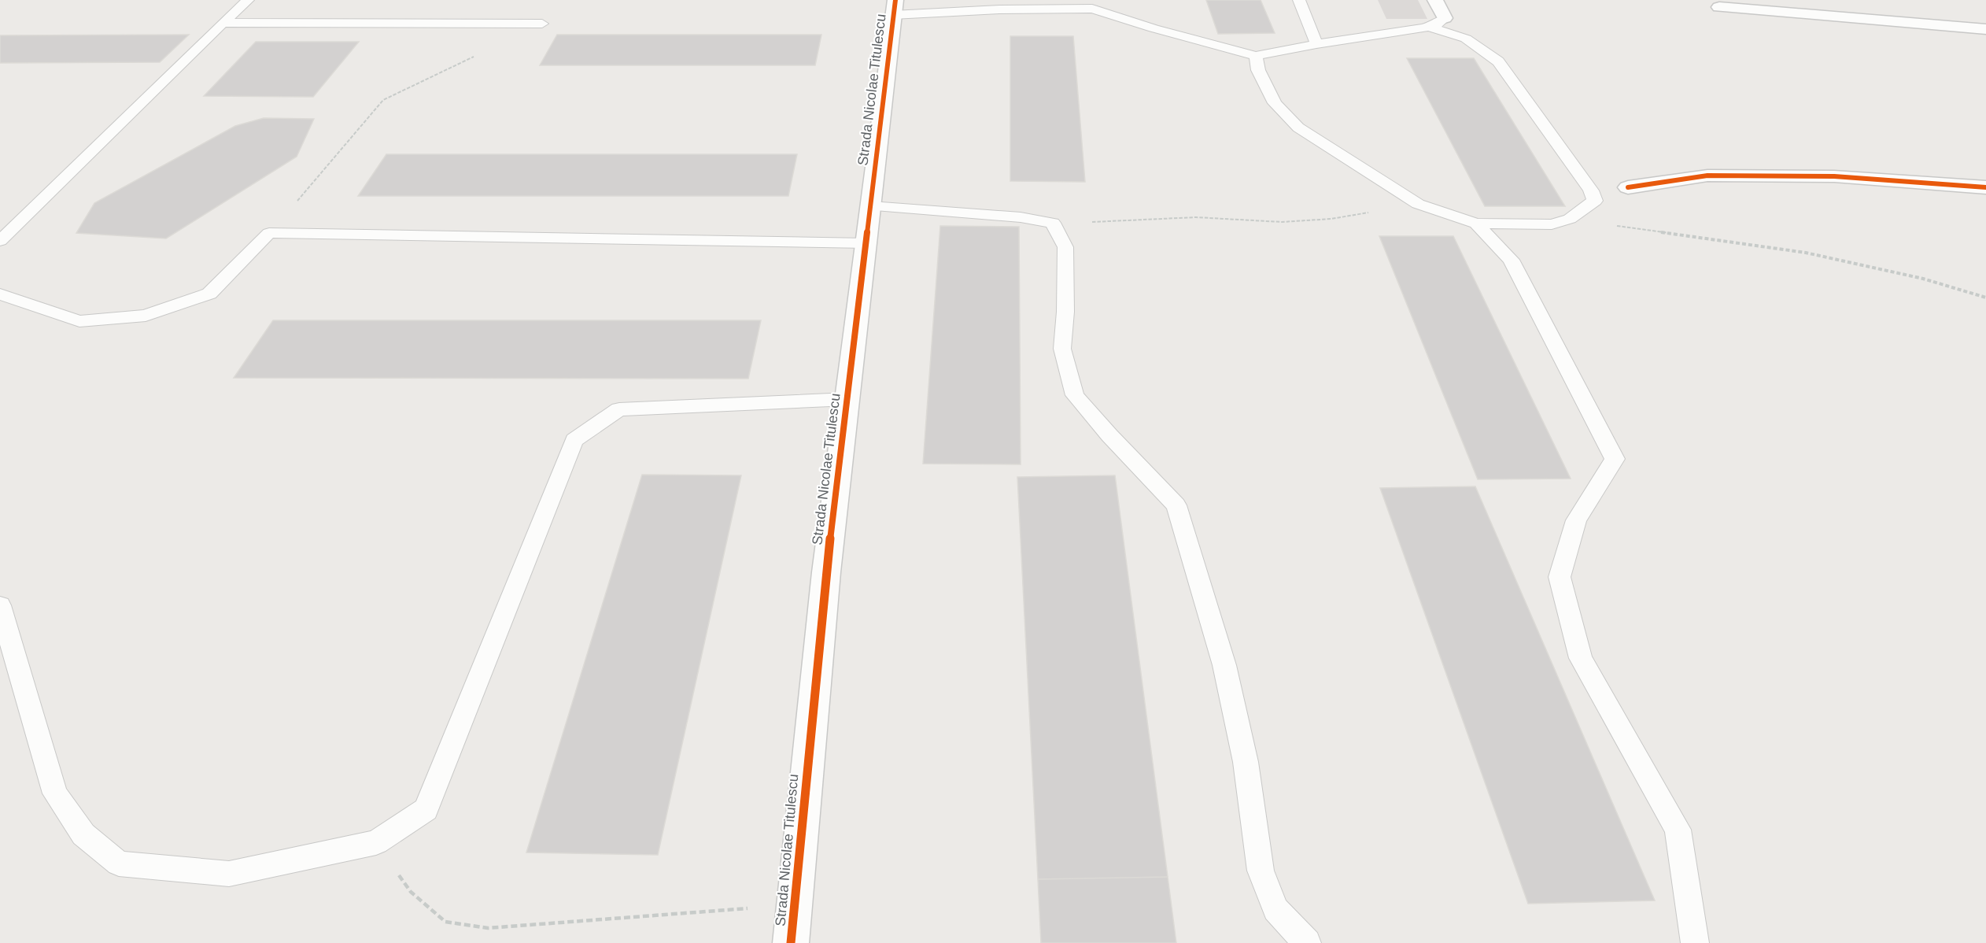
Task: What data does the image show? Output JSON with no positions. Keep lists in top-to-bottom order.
{
  "streets": {
    "street": ["Strada Nicolae Titulescu"]
  }
}
